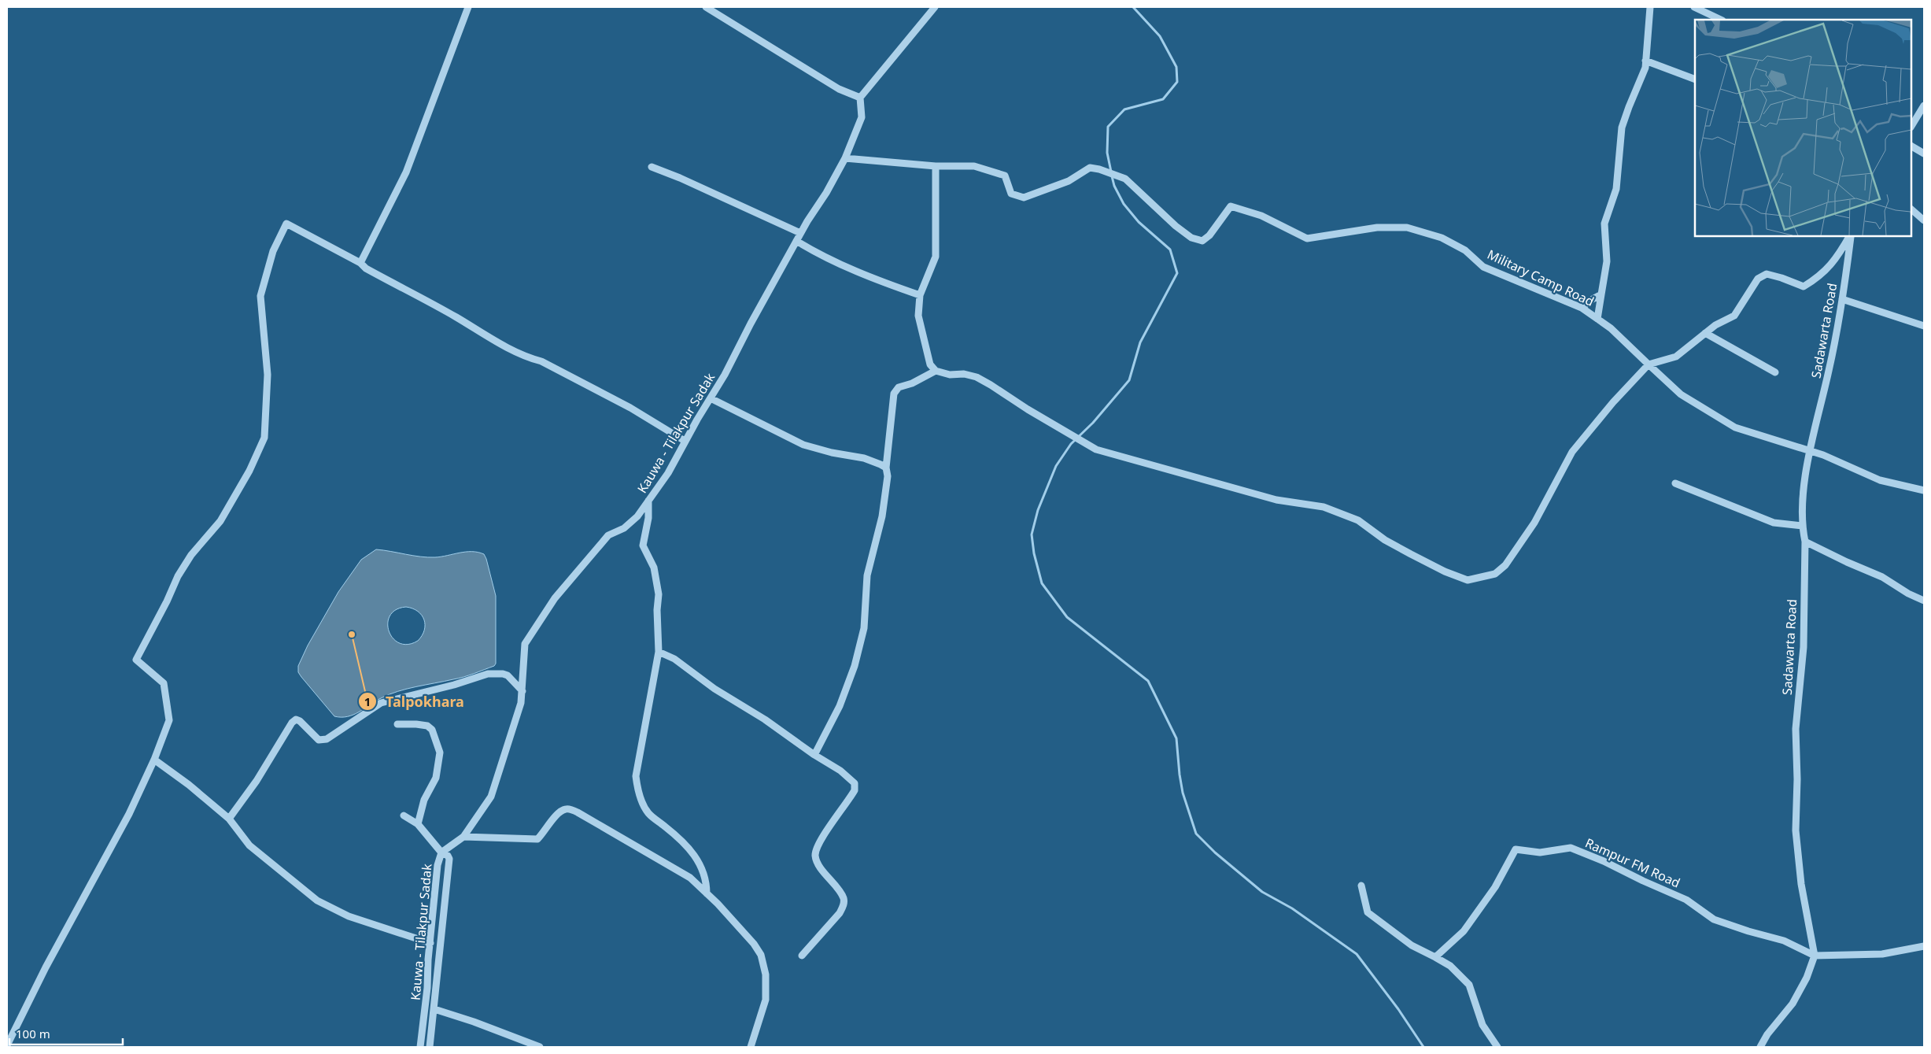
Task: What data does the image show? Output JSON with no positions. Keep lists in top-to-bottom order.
{
  "streets": {
    "street": [
      "Military Camp Road",
      "Sadawarta Road",
      "Kauwa - Tilakpur Sadak",
      "Rampur FM Road"
    ]
  },
  "crossings": [
    ["Military Camp Road", "Sadawarta Road"],
    ["Sadawarta Road", "Rampur FM Road"]
  ],
  "places": ["Talpokhara"],
  "scale_bar": "100 m"
}
